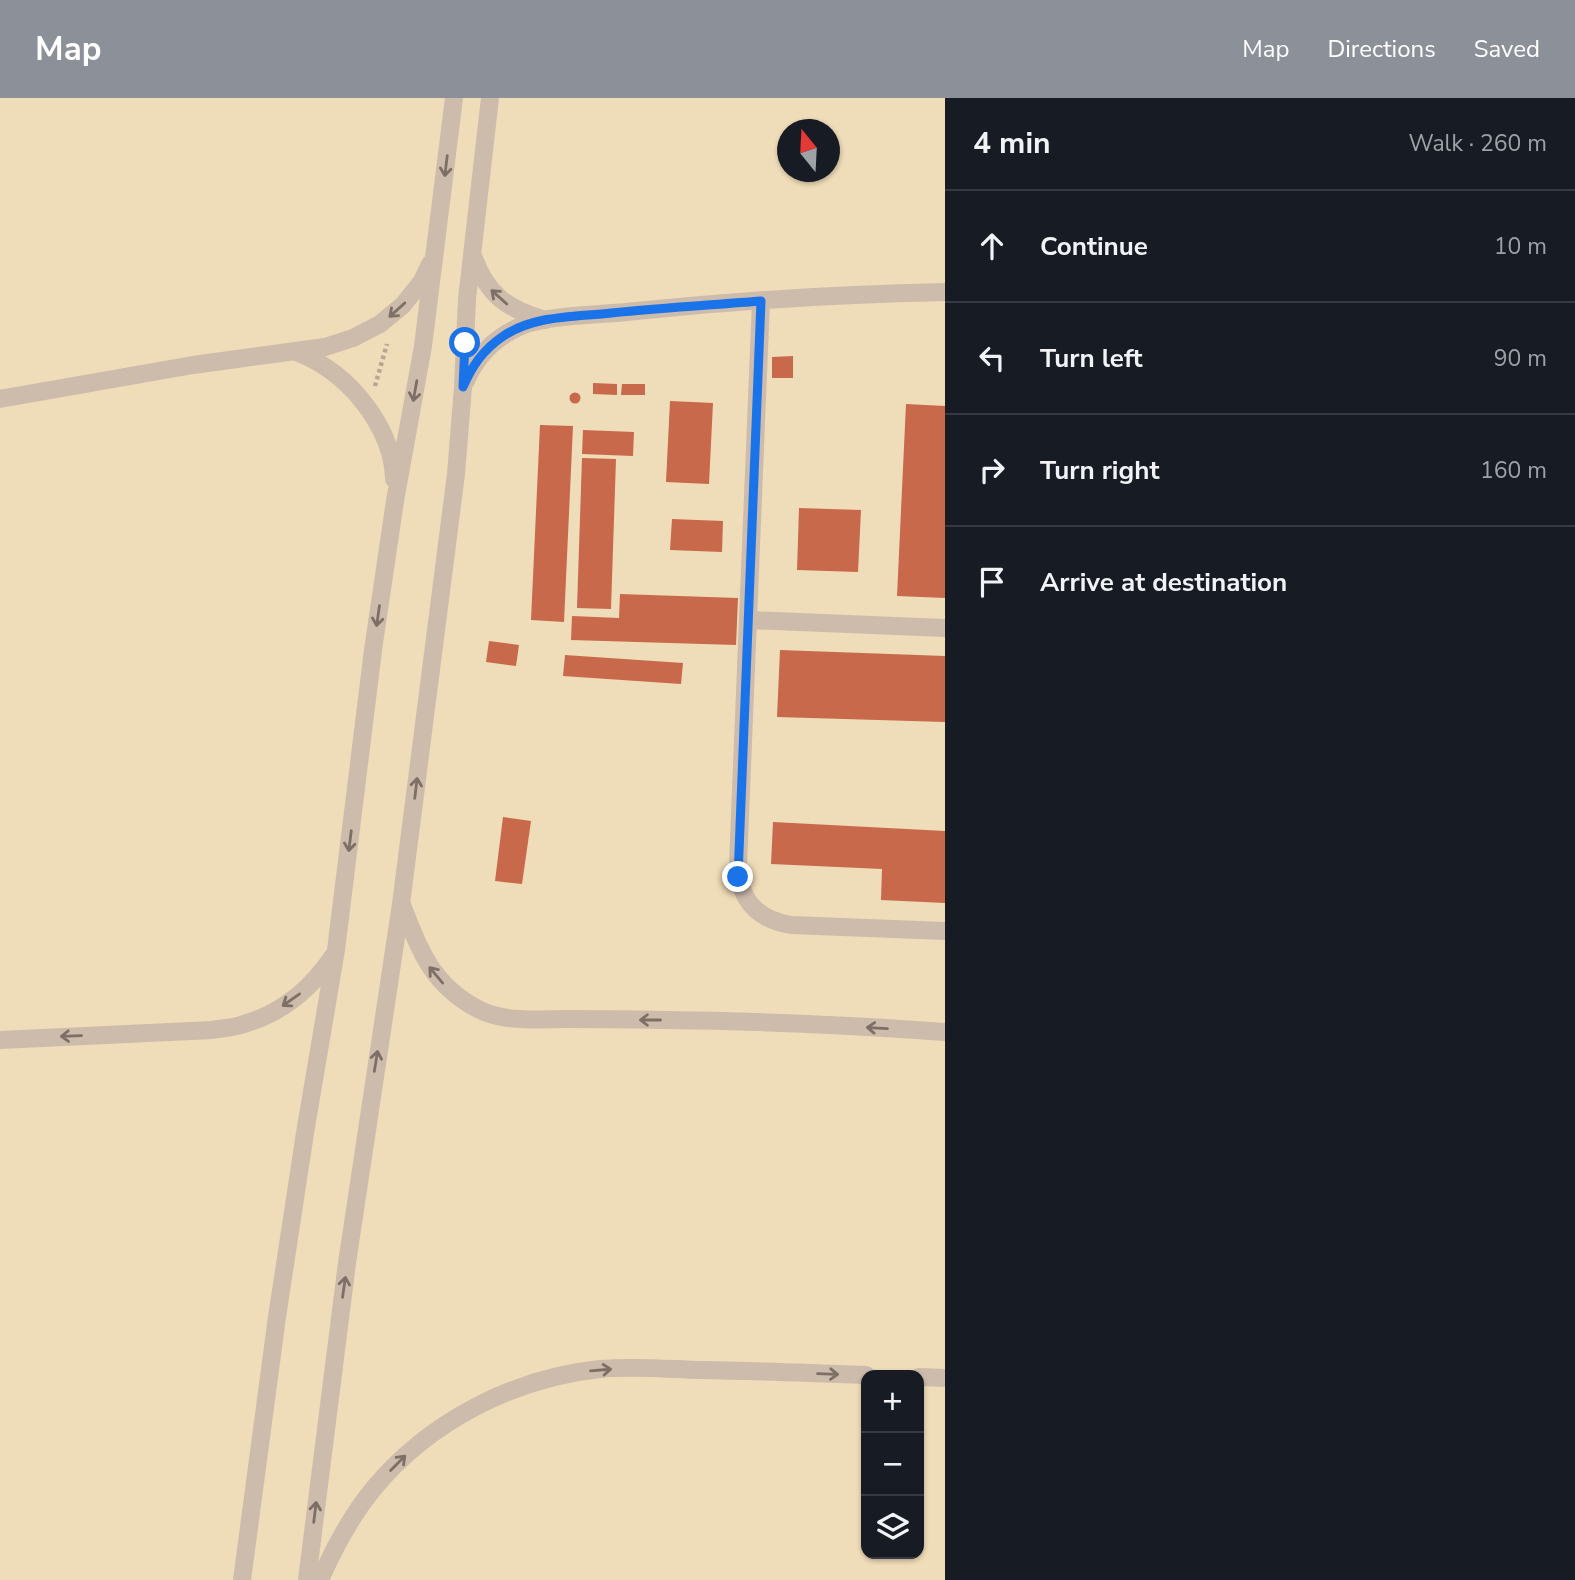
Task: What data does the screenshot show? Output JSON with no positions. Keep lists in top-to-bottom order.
{
  "north": "top",
  "page": {
    "header": "Map",
    "nav": ["Map", "Directions", "Saved"],
    "heading": ["4 min", "Walk · 260 m"],
    "list": [
      ["Continue", "10 m"],
      ["Turn left", "90 m"],
      ["Turn right", "160 m"],
      "Arrive at destination"
    ],
    "map_buttons": ["+", "−"]
  }
}
